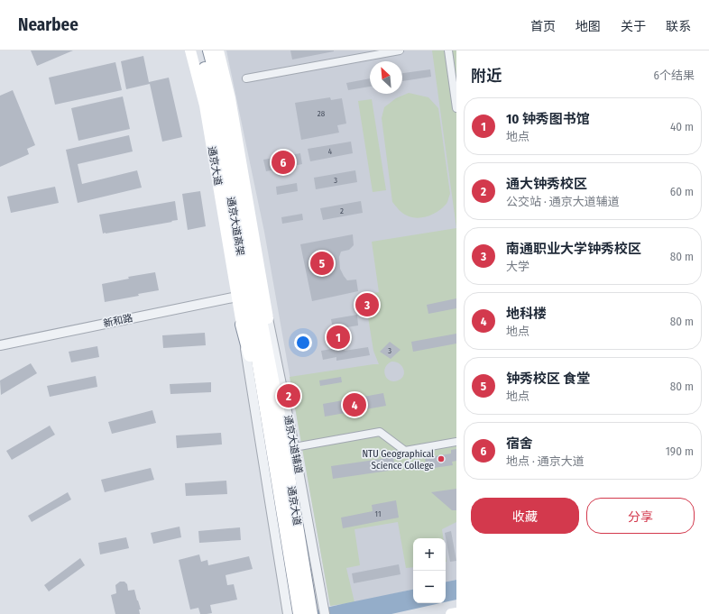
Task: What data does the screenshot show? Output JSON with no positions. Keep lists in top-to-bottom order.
{
  "streets": {
    "highway": ["通京大道", "通京大道高架"],
    "street": ["新和路", "通京大道辅道"]
  },
  "crossings": [
    ["通京大道", "通京大道高架"],
    ["通京大道", "新和路"]
  ],
  "places": ["NTU Geographical Science College"],
  "house_numbers": [
    "28",
    "4",
    "3",
    "2",
    "3",
    "11"
  ],
  "north": "top left",
  "page": {
    "header": "Nearbee",
    "nav": [
      "首页",
      "地图",
      "关于",
      "联系"
    ],
    "heading": ["附近", "6个结果"],
    "list": [
      {
        "mark": "1",
        "name": "10 钟秀图书馆",
        "note": "地点",
        "value": "40 m"
      },
      {
        "mark": "2",
        "name": "通大钟秀校区",
        "note": "公交站 · 通京大道辅道",
        "value": "60 m"
      },
      {
        "mark": "3",
        "name": "南通职业大学钟秀校区",
        "note": "大学",
        "value": "80 m"
      },
      {
        "mark": "4",
        "name": "地科楼",
        "note": "地点",
        "value": "80 m"
      },
      {
        "mark": "5",
        "name": "钟秀校区 食堂",
        "note": "地点",
        "value": "80 m"
      },
      {
        "mark": "6",
        "name": "宿舍",
        "note": "地点 · 通京大道",
        "value": "190 m"
      }
    ],
    "pins": [
      "6",
      "5",
      "3",
      "1",
      "2",
      "4"
    ],
    "buttons": ["收藏", "分享"],
    "map_buttons": ["+", "−"]
  }
}
